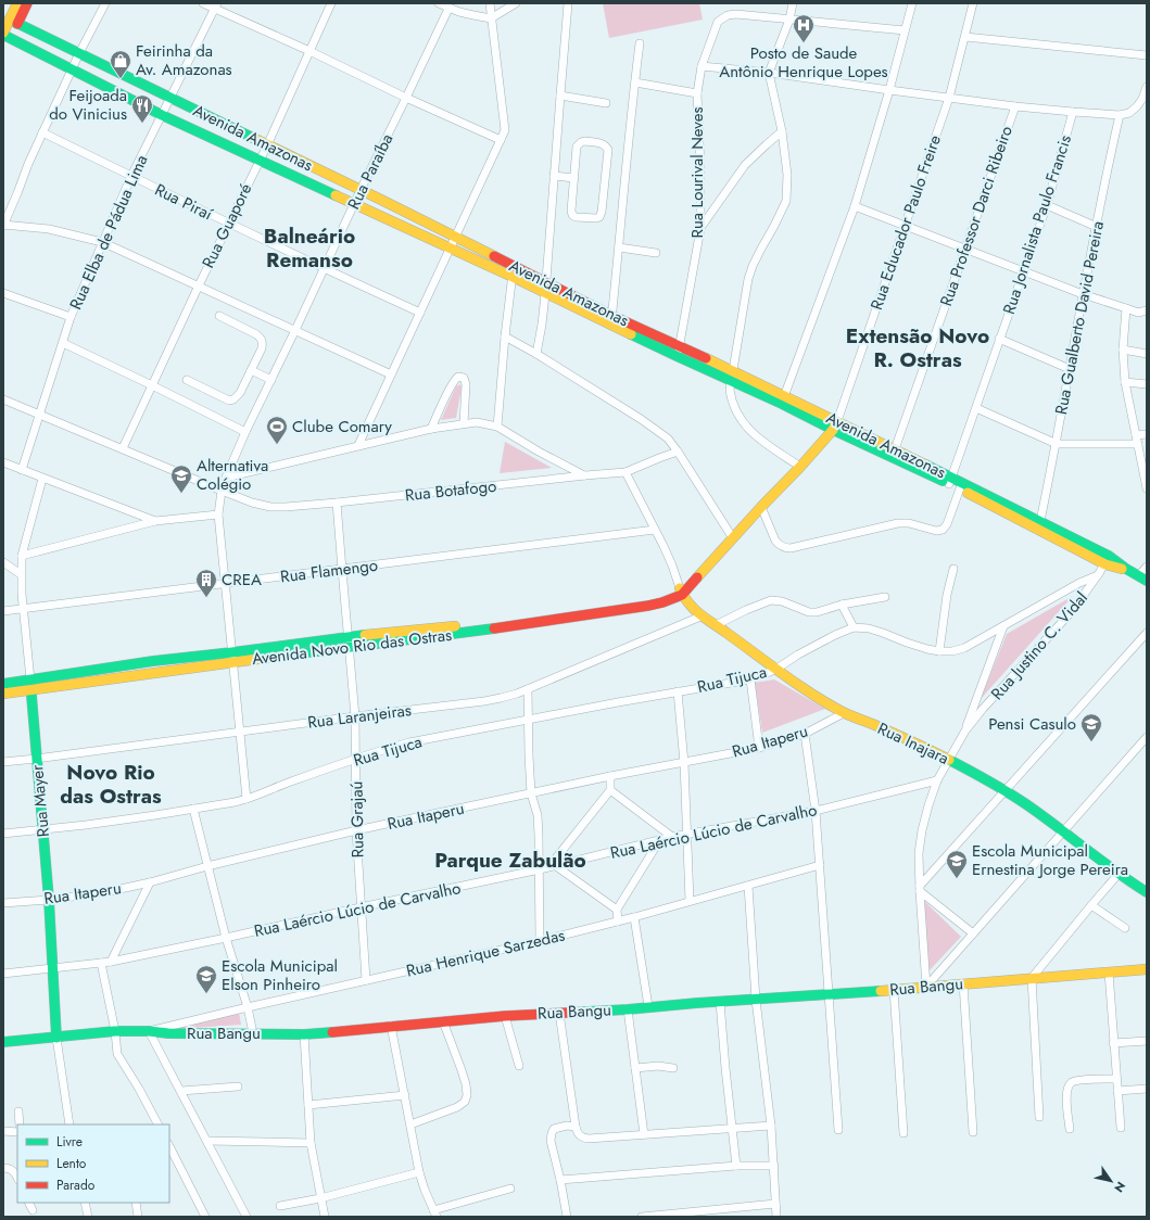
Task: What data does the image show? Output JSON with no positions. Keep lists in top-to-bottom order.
{
  "streets": {
    "main road": [
      "Avenida Amazonas",
      "Avenida Novo Rio das Ostras",
      "Rua Inajara",
      "Rua Mayer",
      "Rua Bangu"
    ],
    "street": [
      "Rua Paraíba",
      "Rua Lourival Neves",
      "Rua Piraí",
      "Rua Professor Darci Ribeiro",
      "Rua Educador Paulo Freire",
      "Rua Jornalista Paulo Francis",
      "Rua Guaporé",
      "Rua Elba de Pádua Lima",
      "Rua Gualberto David Pereira",
      "Rua Botafogo",
      "Rua Flamengo",
      "Rua Justino C. Vidal",
      "Rua Tijuca",
      "Rua Laranjeiras",
      "Rua Itaperu",
      "Rua Grajaú",
      "Rua Laércio Lúcio de Carvalho",
      "Rua Henrique Sarzedas"
    ]
  },
  "crossings": [
    ["Avenida Amazonas", "Rua Paraíba"],
    ["Avenida Amazonas", "Rua Lourival Neves"],
    ["Avenida Amazonas", "Rua Professor Darci Ribeiro"],
    ["Avenida Amazonas", "Rua Educador Paulo Freire"],
    ["Avenida Amazonas", "Rua Jornalista Paulo Francis"],
    ["Avenida Amazonas", "Rua Guaporé"],
    ["Avenida Amazonas", "Rua Elba de Pádua Lima"],
    ["Avenida Amazonas", "Rua Gualberto David Pereira"],
    ["Avenida Amazonas", "Rua Justino C. Vidal"],
    ["Avenida Amazonas", "Avenida Novo Rio das Ostras"],
    ["Rua Paraíba", "Rua Piraí"],
    ["Rua Paraíba", "Rua Botafogo"],
    ["Rua Paraíba", "Rua Flamengo"],
    ["Rua Paraíba", "Avenida Novo Rio das Ostras"],
    ["Rua Paraíba", "Rua Tijuca"],
    ["Rua Paraíba", "Rua Laranjeiras"],
    ["Rua Piraí", "Rua Guaporé"],
    ["Rua Piraí", "Rua Elba de Pádua Lima"],
    ["Rua Educador Paulo Freire", "Avenida Novo Rio das Ostras"],
    ["Rua Guaporé", "Rua Botafogo"],
    ["Rua Elba de Pádua Lima", "Rua Botafogo"],
    ["Rua Botafogo", "Rua Grajaú"],
    ["Rua Flamengo", "Rua Mayer"],
    ["Rua Flamengo", "Rua Grajaú"],
    ["Rua Justino C. Vidal", "Rua Inajara"],
    ["Rua Justino C. Vidal", "Rua Laércio Lúcio de Carvalho"],
    ["Rua Justino C. Vidal", "Rua Bangu"],
    ["Avenida Novo Rio das Ostras", "Rua Inajara"],
    ["Avenida Novo Rio das Ostras", "Rua Mayer"],
    ["Avenida Novo Rio das Ostras", "Rua Grajaú"],
    ["Rua Tijuca", "Rua Inajara"],
    ["Rua Tijuca", "Rua Mayer"],
    ["Rua Tijuca", "Rua Grajaú"],
    ["Rua Laranjeiras", "Rua Inajara"],
    ["Rua Laranjeiras", "Rua Mayer"],
    ["Rua Laranjeiras", "Rua Grajaú"],
    ["Rua Itaperu", "Rua Inajara"],
    ["Rua Itaperu", "Rua Mayer"],
    ["Rua Itaperu", "Rua Grajaú"],
    ["Rua Mayer", "Rua Laércio Lúcio de Carvalho"],
    ["Rua Mayer", "Rua Bangu"],
    ["Rua Grajaú", "Rua Laércio Lúcio de Carvalho"],
    ["Rua Grajaú", "Rua Henrique Sarzedas"],
    ["Rua Henrique Sarzedas", "Rua Bangu"]
  ],
  "districts": [
    "Balneário Remanso",
    "Extensão Novo R. Ostras",
    "Novo Rio das Ostras",
    "Parque Zabulão"
  ],
  "places": {
    "hospital": ["Posto de Saude Antônio Henrique Lopes"],
    "shop": ["Feirinha da Av. Amazonas"],
    "restaurant": ["Feijoada do Vinicius"],
    "sports": ["Clube Comary"],
    "school or university": [
      "Alternativa Colégio",
      "Pensi Casulo",
      "Escola Municipal Ernestina Jorge Pereira",
      "Escola Municipal Elson Pinheiro"
    ],
    "building": ["CREA"]
  },
  "legend": ["Livre", "Lento", "Parado"],
  "north": "bottom right"
}
